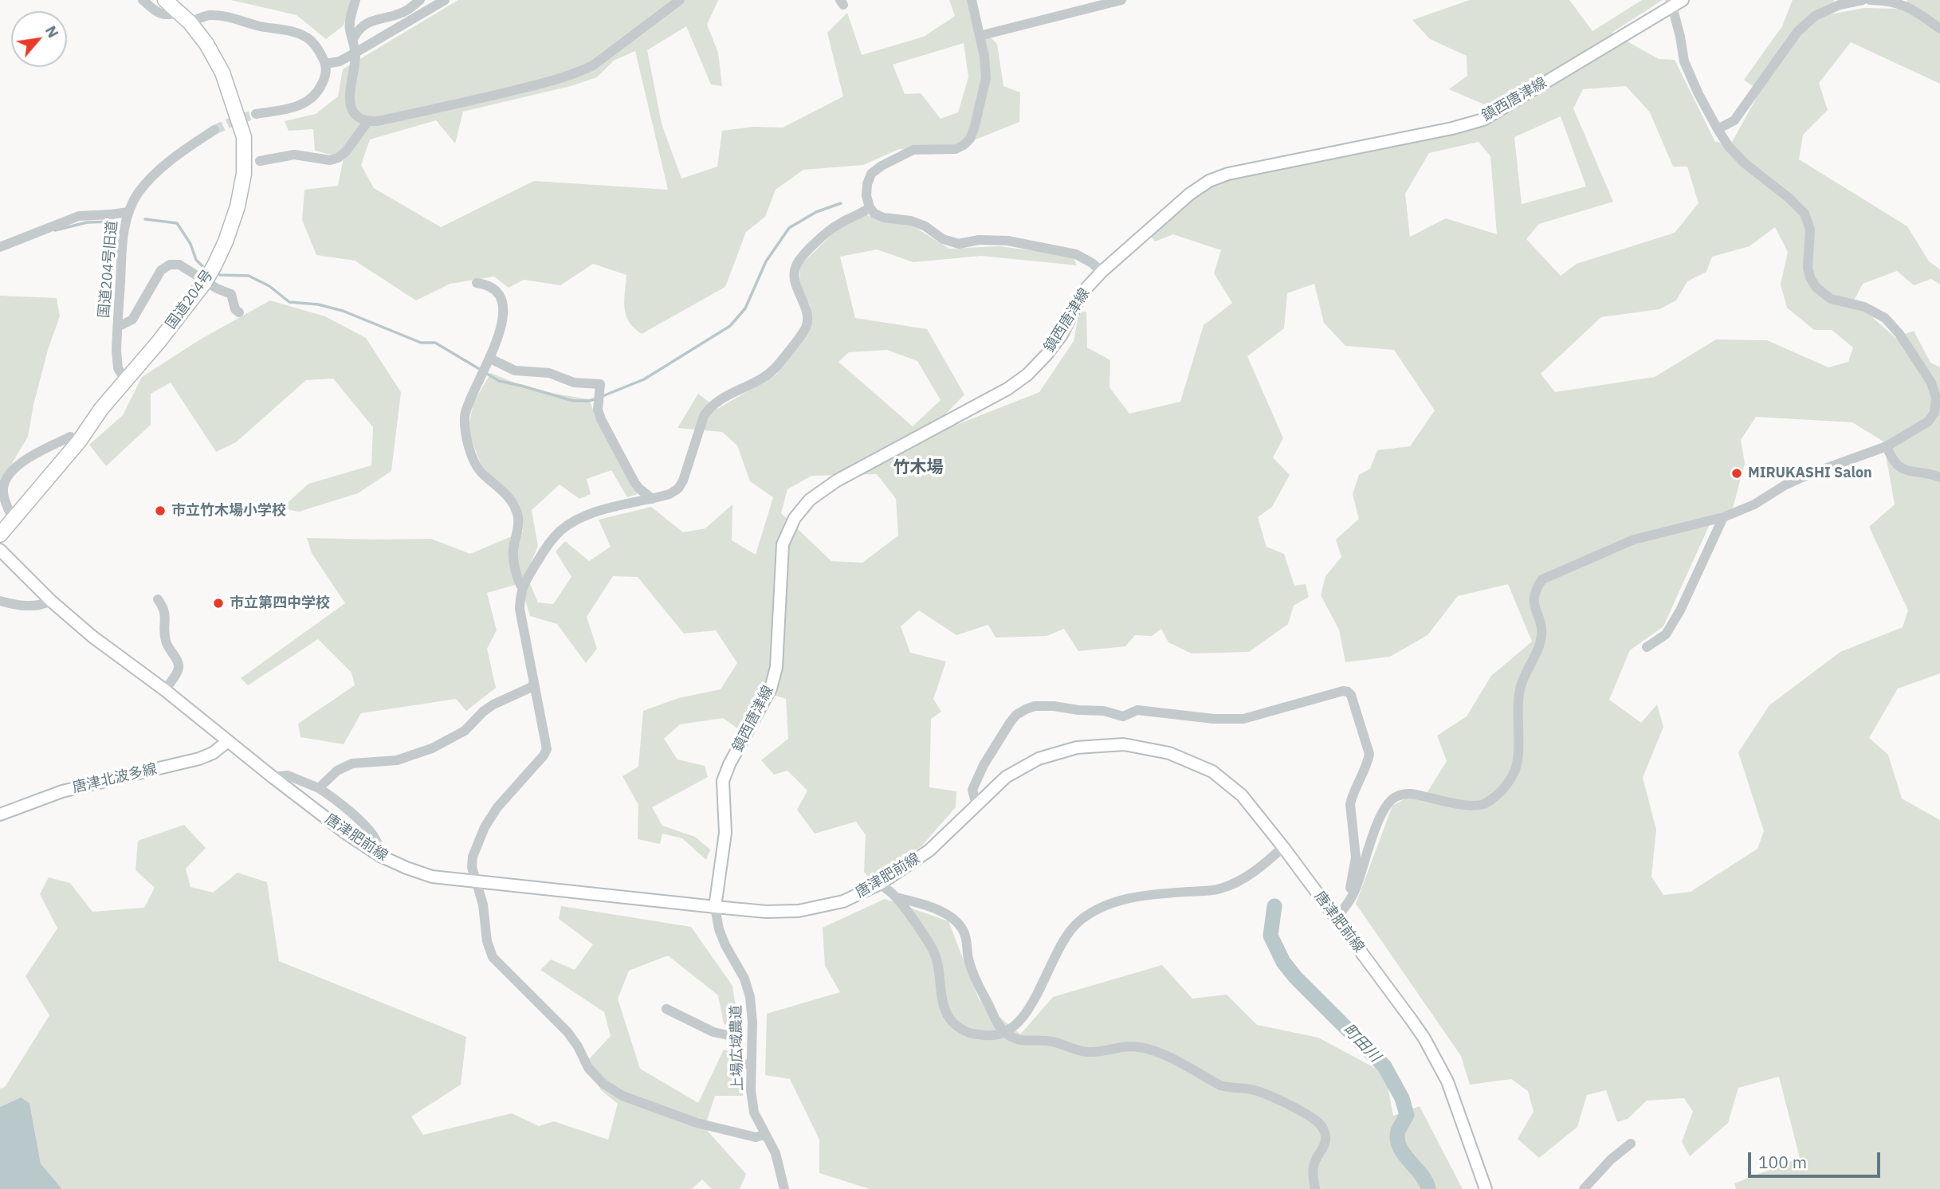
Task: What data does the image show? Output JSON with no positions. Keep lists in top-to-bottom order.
{
  "streets": {
    "highway": ["国道204号"],
    "main road": ["鎮西唐津線", "唐津北波多線", "唐津肥前線"],
    "street": ["国道204号旧道", "上場広域農道"]
  },
  "crossings": [
    ["鎮西唐津線", "唐津肥前線"],
    ["鎮西唐津線", "上場広域農道"],
    ["国道204号旧道", "国道204号"],
    ["唐津北波多線", "唐津肥前線"],
    ["唐津肥前線", "上場広域農道"]
  ],
  "districts": ["竹木場"],
  "water": ["町田川"],
  "places": ["MIRUKASHI Salon", "市立竹木場小学校", "市立第四中学校"],
  "scale_bar": "100 m",
  "north": "top right"
}
